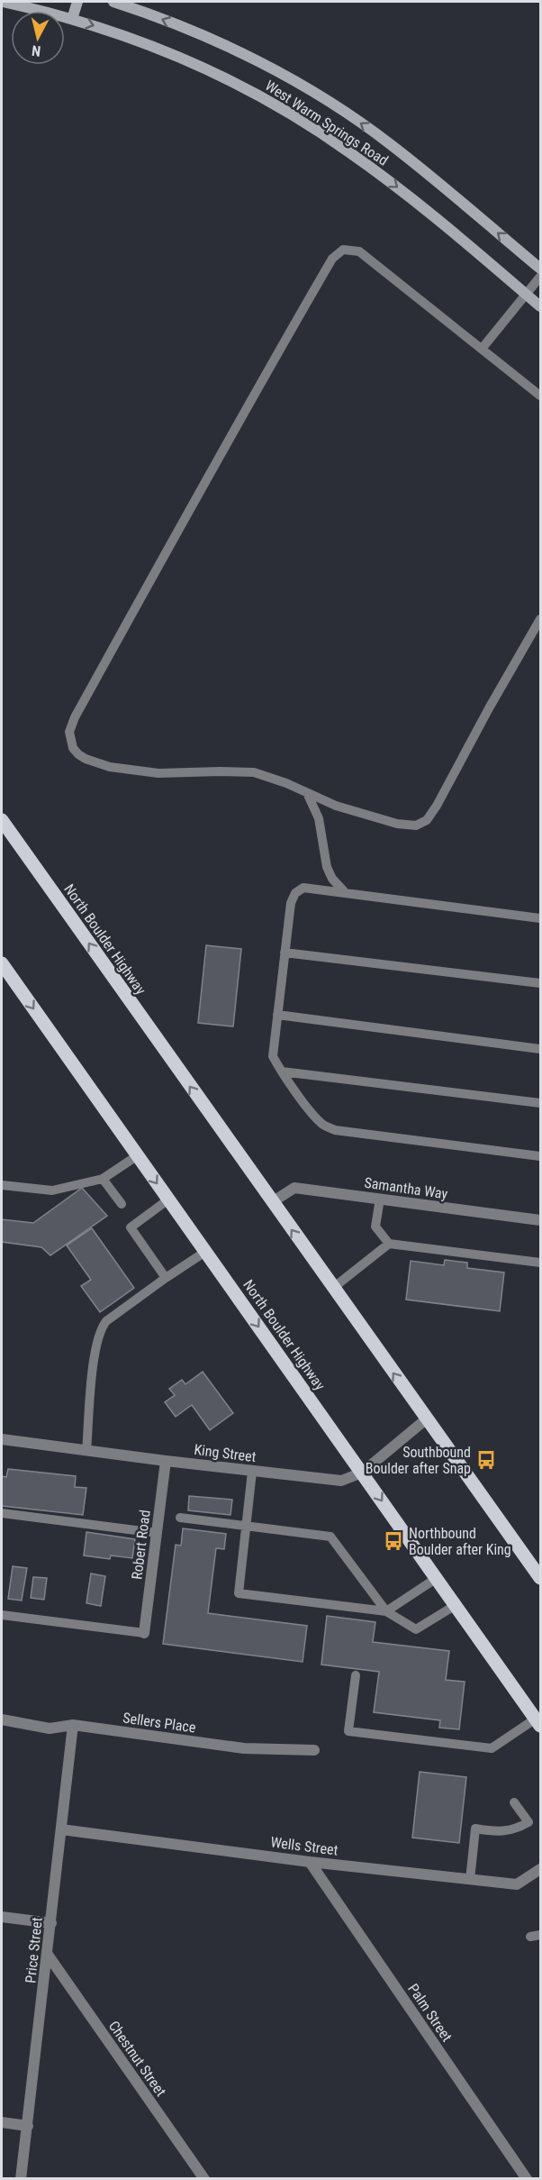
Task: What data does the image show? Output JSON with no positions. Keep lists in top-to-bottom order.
{
  "streets": {
    "main road": ["West Warm Springs Road", "North Boulder Highway"],
    "street": [
      "Samantha Way",
      "King Street",
      "Robert Road",
      "Sellers Place",
      "Wells Street",
      "Price Street",
      "Palm Street",
      "Chestnut Street"
    ]
  },
  "crossings": [
    ["North Boulder Highway", "Samantha Way"],
    ["North Boulder Highway", "King Street"],
    ["King Street", "Robert Road"],
    ["Sellers Place", "Price Street"],
    ["Wells Street", "Price Street"],
    ["Wells Street", "Palm Street"],
    ["Price Street", "Chestnut Street"]
  ],
  "places": {
    "bus stop": ["Southbound Boulder after Snap", "Northbound Boulder after King"]
  },
  "north": "bottom"
}
